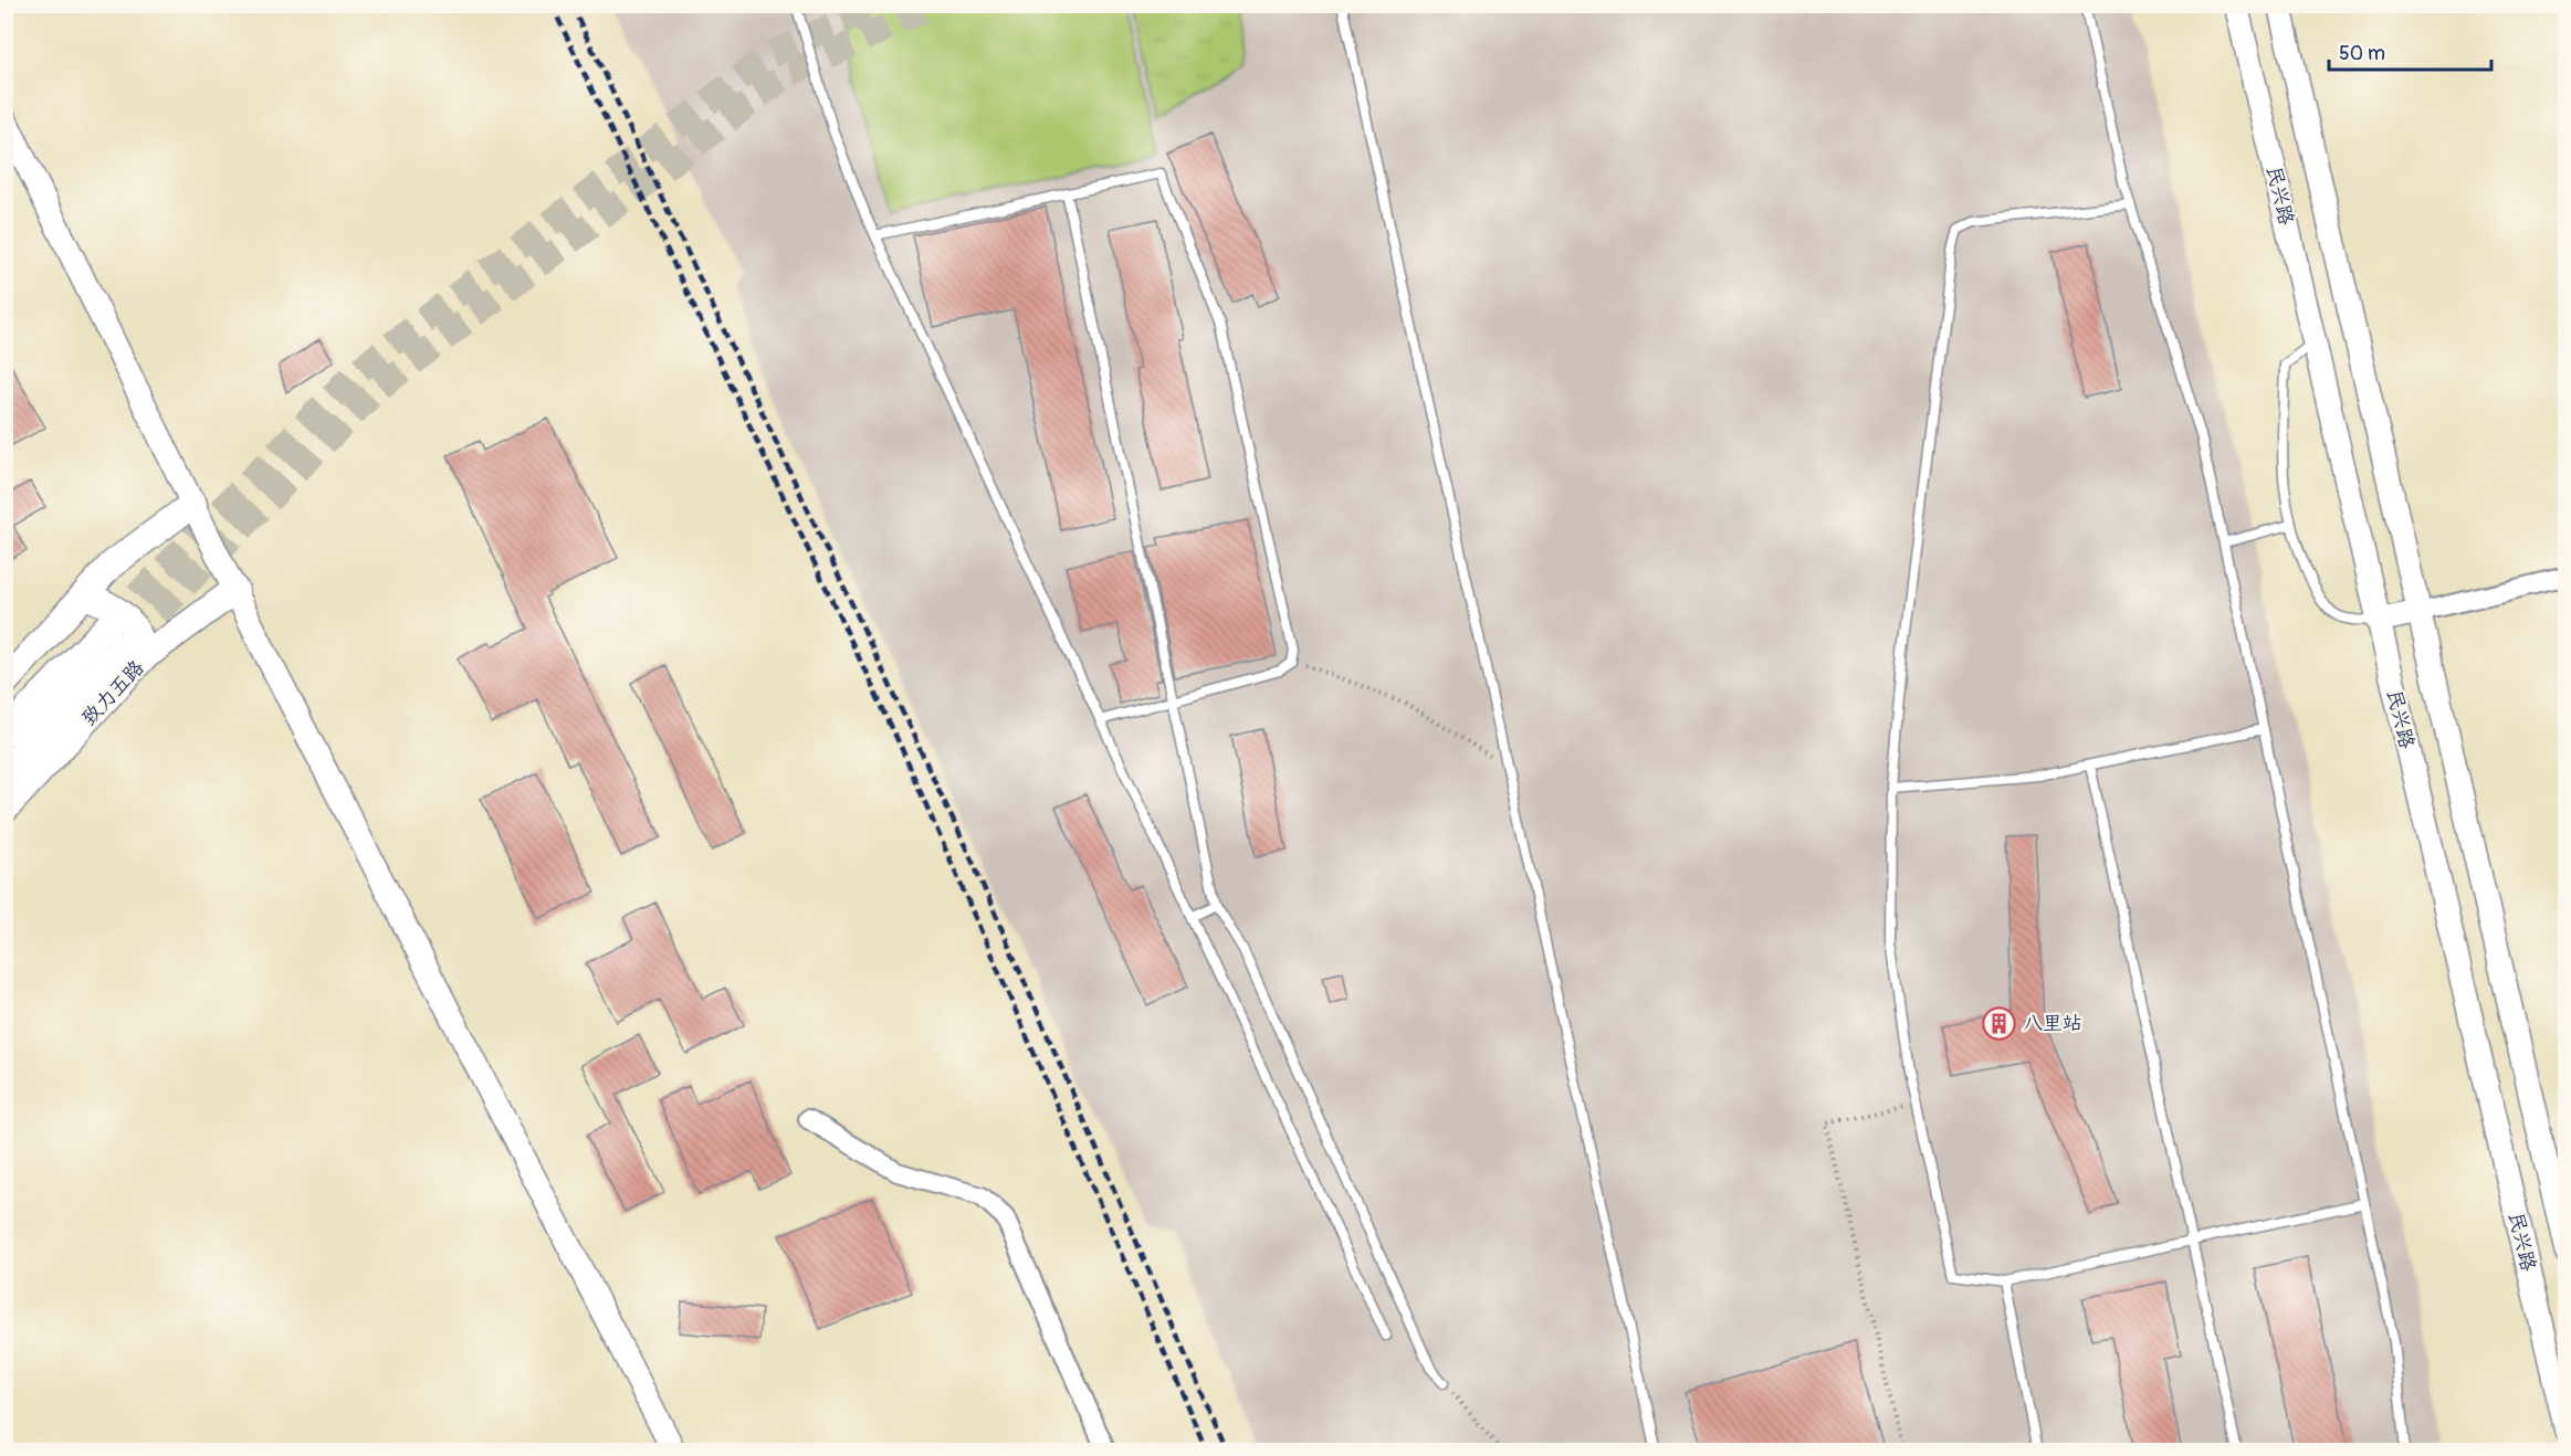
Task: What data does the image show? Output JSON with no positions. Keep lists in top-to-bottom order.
{
  "streets": {
    "main road": ["致力五路"],
    "street": ["民兴路"]
  },
  "places": {
    "building": ["八里站"]
  },
  "scale_bar": "50 m"
}
